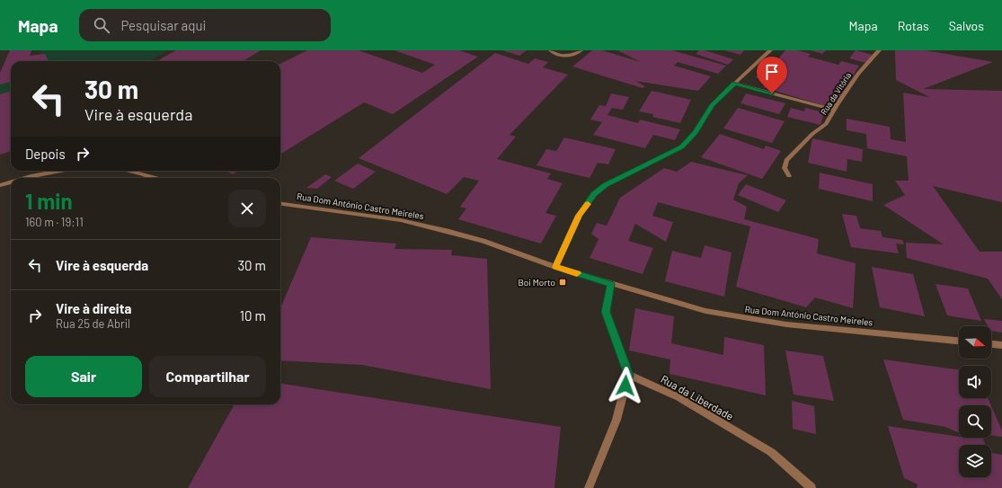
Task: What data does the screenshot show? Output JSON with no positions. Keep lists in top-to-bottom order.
{
  "streets": {
    "street": ["Rua da Vitória", "Rua Dom António Castro Meireles", "Rua da Liberdade"]
  },
  "places": {
    "transit": ["Boi Morto"]
  },
  "north": "right",
  "page": {
    "header": "Mapa",
    "search": "Pesquisar aqui",
    "nav": ["Mapa", "Rotas", "Salvos"],
    "turn": ["30 m", "Vire à esquerda"],
    "then": "Depois",
    "heading": ["1 min", "160 m · 19:11"],
    "list": [
      {
        "name": "Vire à esquerda",
        "value": "30 m"
      },
      {
        "name": "Vire à direita",
        "note": "Rua 25 de Abril",
        "value": "10 m"
      }
    ],
    "buttons": ["Sair", "Compartilhar"]
  }
}
